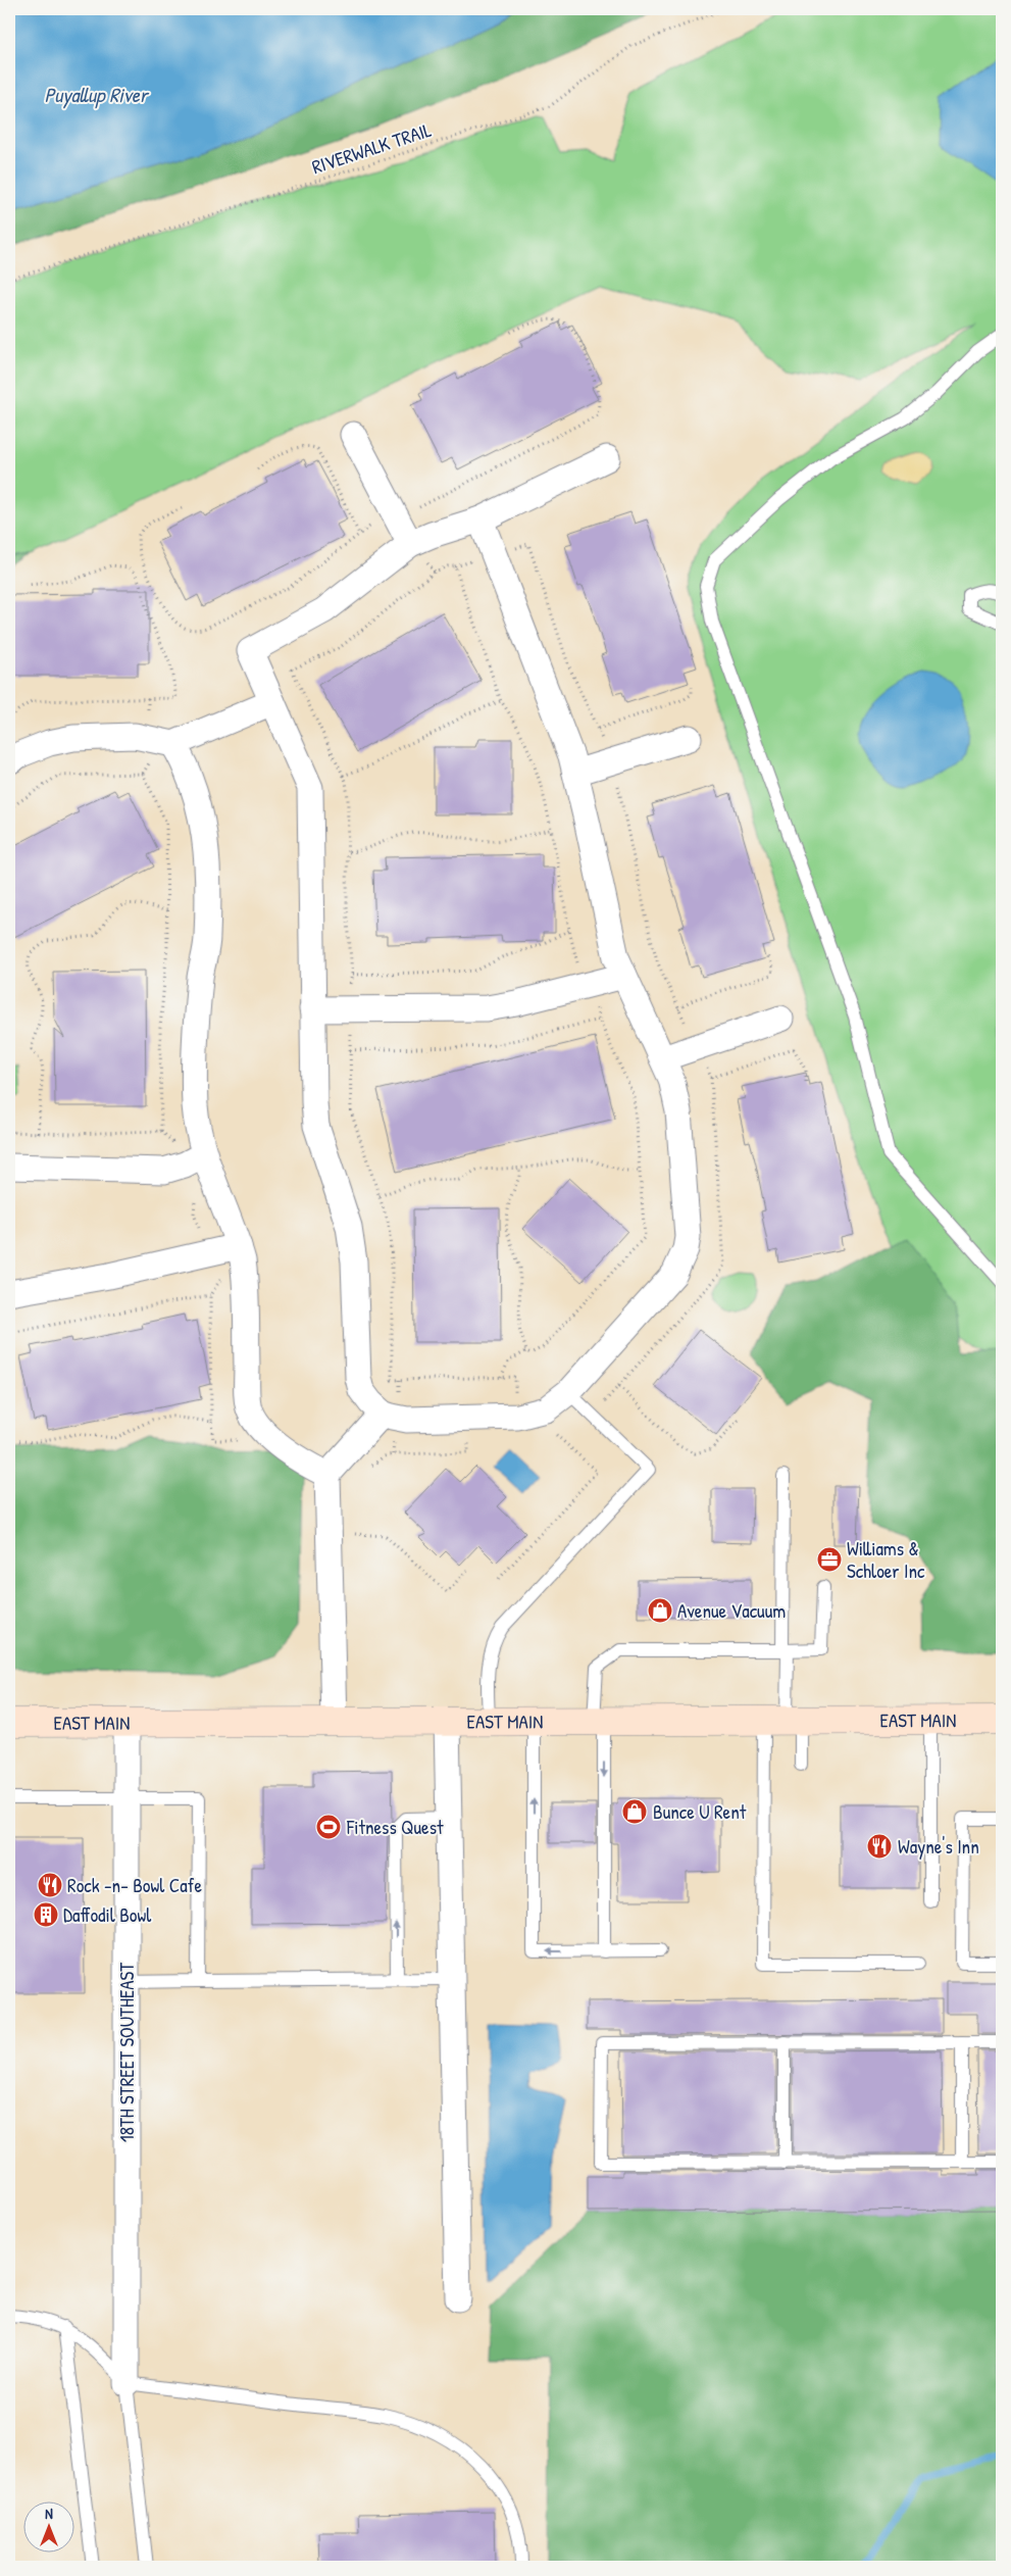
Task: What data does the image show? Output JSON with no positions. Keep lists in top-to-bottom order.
{
  "streets": {
    "main road": ["EAST MAIN"],
    "street": ["18TH STREET SOUTHEAST"],
    "path": ["RIVERWALK TRAIL"]
  },
  "crossings": [
    ["EAST MAIN", "18TH STREET SOUTHEAST"]
  ],
  "water": ["Puyallup River"],
  "places": {
    "office": ["Williams & Schloer Inc"],
    "shop": ["Avenue Vacuum", "Bunce U Rent"],
    "sports": ["Fitness Quest"],
    "restaurant": ["Wayne's Inn", "Rock -n- Bowl Cafe"],
    "building": ["Daffodil Bowl"]
  },
  "north": "top"
}
